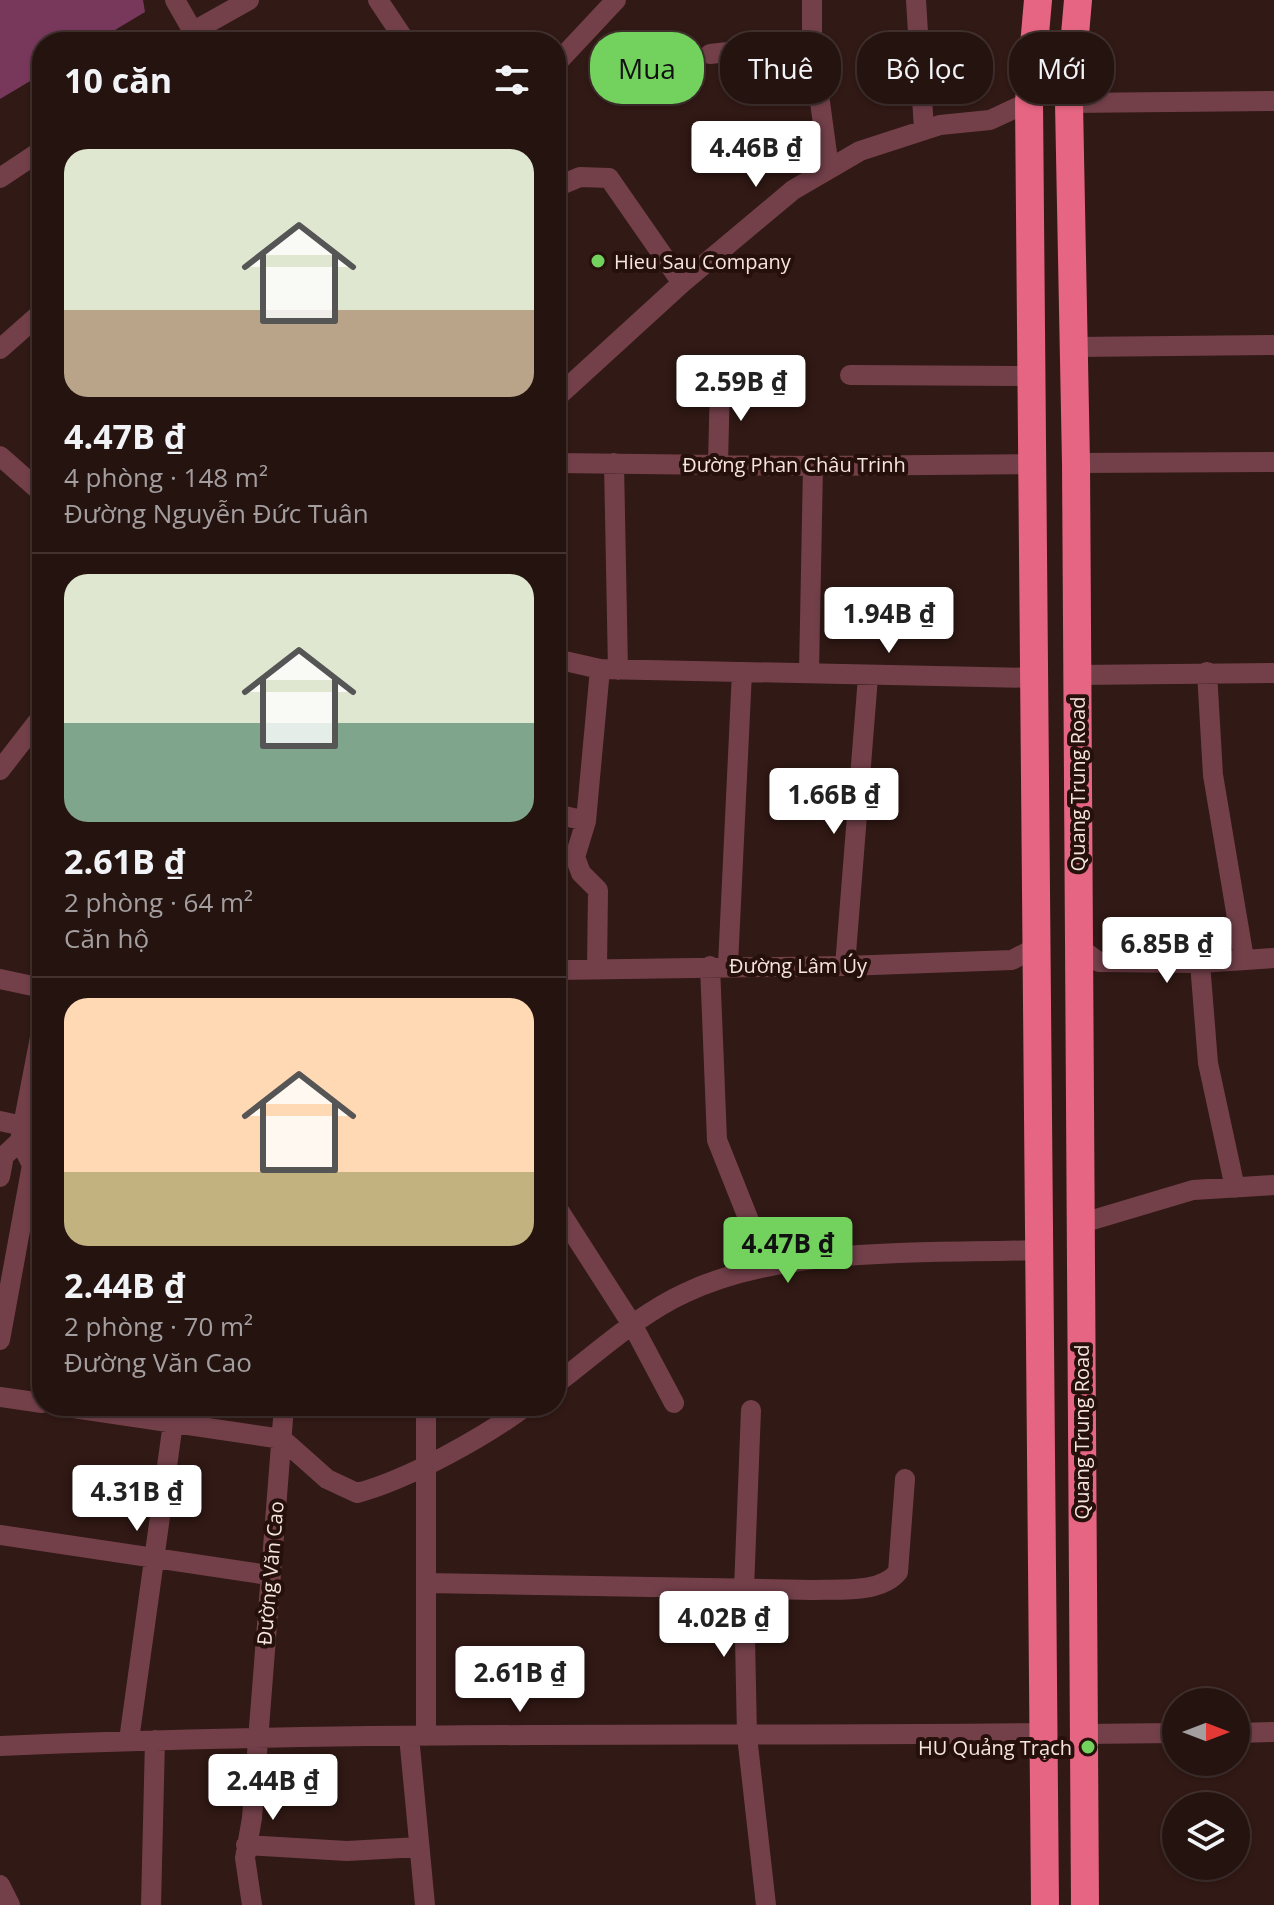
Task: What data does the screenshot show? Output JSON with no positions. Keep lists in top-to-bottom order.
{
  "streets": {
    "highway": ["Quang Trung Road"],
    "street": ["Đường Phan Châu Trinh", "Đường Lâm Úy", "Đường Văn Cao"]
  },
  "crossings": [
    ["Đường Phan Châu Trinh", "Quang Trung Road"],
    ["Quang Trung Road", "Đường Lâm Úy"]
  ],
  "places": ["Hieu Sau Company", "HU Quảng Trạch"],
  "north": "right",
  "page": {
    "chip": [
      "Mua",
      "Thuê",
      "Bộ lọc",
      "Mới"
    ],
    "heading": "10 căn",
    "price": [
      "4.46B ₫",
      "2.59B ₫",
      "1.94B ₫",
      "1.66B ₫",
      "6.85B ₫",
      "4.47B ₫",
      "4.31B ₫",
      "4.02B ₫",
      "2.61B ₫",
      "2.44B ₫"
    ],
    "list": [
      {
        "name": "4.47B ₫",
        "note": "4 phòng · 148 m² · Đường Nguyễn Đức Tuân"
      },
      {
        "name": "2.61B ₫",
        "note": "2 phòng · 64 m² · Căn hộ"
      },
      {
        "name": "2.44B ₫",
        "note": "2 phòng · 70 m² · Đường Văn Cao"
      }
    ]
  }
}
